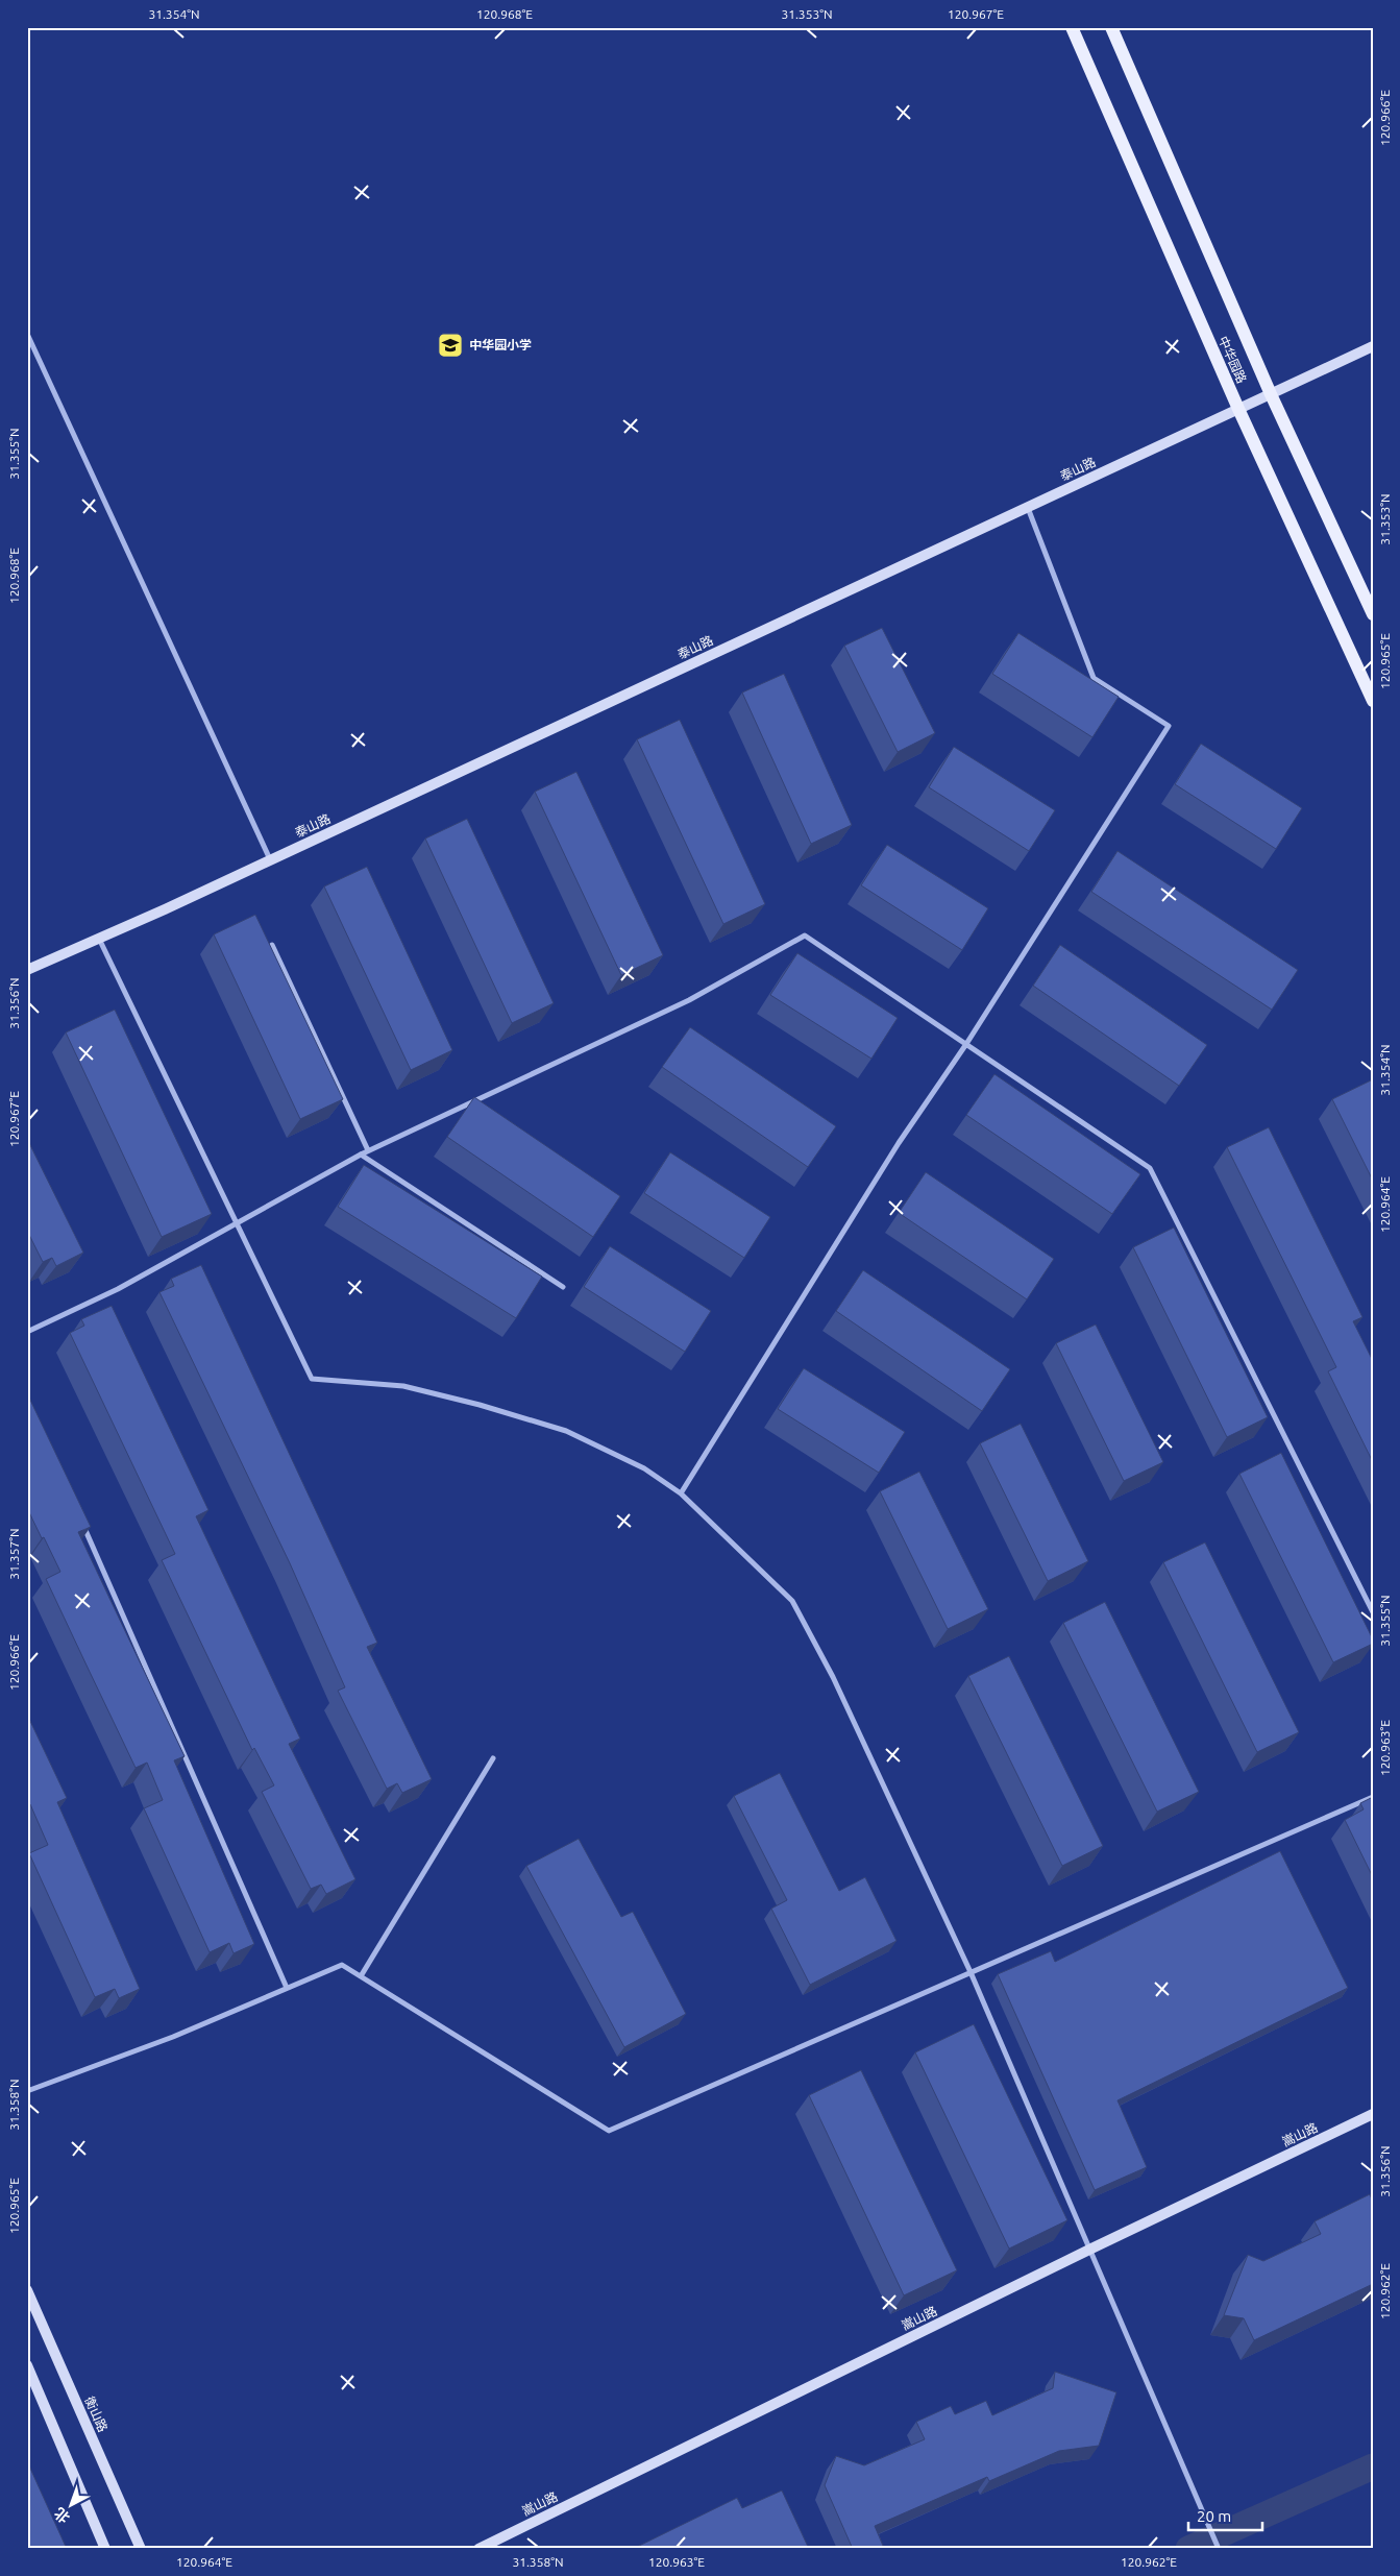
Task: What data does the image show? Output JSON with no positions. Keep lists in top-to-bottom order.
{
  "streets": {
    "main road": ["中华园路"],
    "street": ["泰山路", "嵩山路", "衡山路"]
  },
  "crossings": [
    ["中华园路", "泰山路"]
  ],
  "places": {
    "school or university": ["中华园小学"]
  },
  "scale_bar": "20 m",
  "north": "bottom left",
  "coordinates": [
    "31.354°N",
    "120.968°E",
    "31.353°N",
    "120.967°E",
    "120.966°E",
    "31.355°N",
    "120.965°E",
    "31.356°N",
    "120.964°E",
    "31.357°N",
    "120.963°E",
    "31.358°N",
    "120.962°E"
  ]
}
